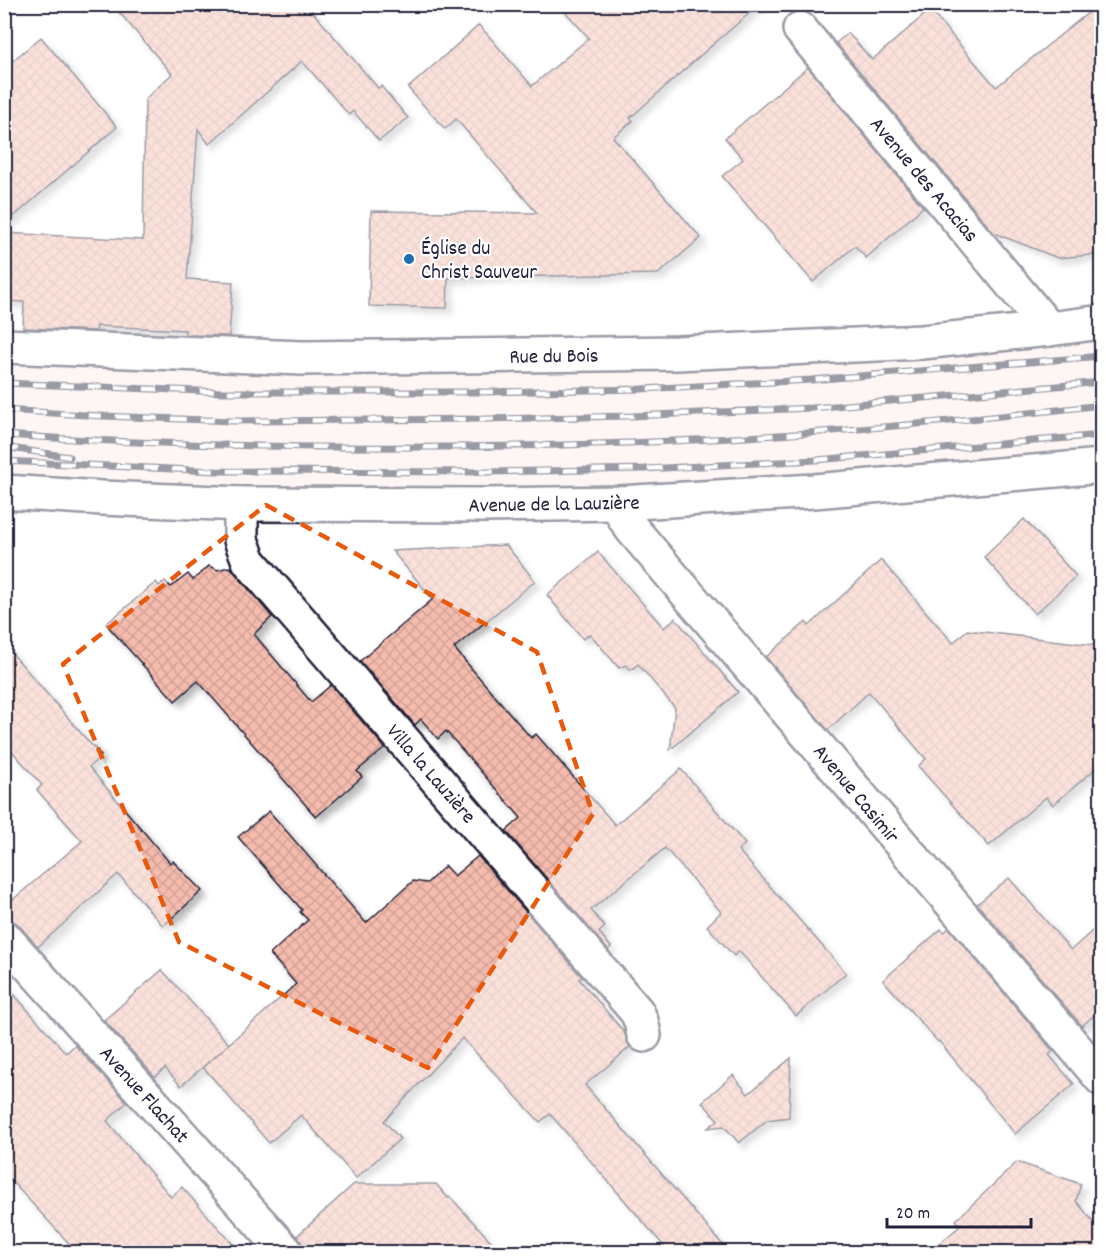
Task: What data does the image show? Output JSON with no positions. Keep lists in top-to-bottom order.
{
  "streets": {
    "street": [
      "Avenue des Acacias",
      "Rue du Bois",
      "Avenue de la Lauzière",
      "Villa la Lauzière",
      "Avenue Casimir",
      "Avenue Flachat"
    ]
  },
  "crossings": [
    ["Avenue des Acacias", "Rue du Bois"],
    ["Avenue de la Lauzière", "Villa la Lauzière"],
    ["Avenue de la Lauzière", "Avenue Casimir"]
  ],
  "places": ["Église du Christ Sauveur"],
  "scale_bar": "20 m"
}
